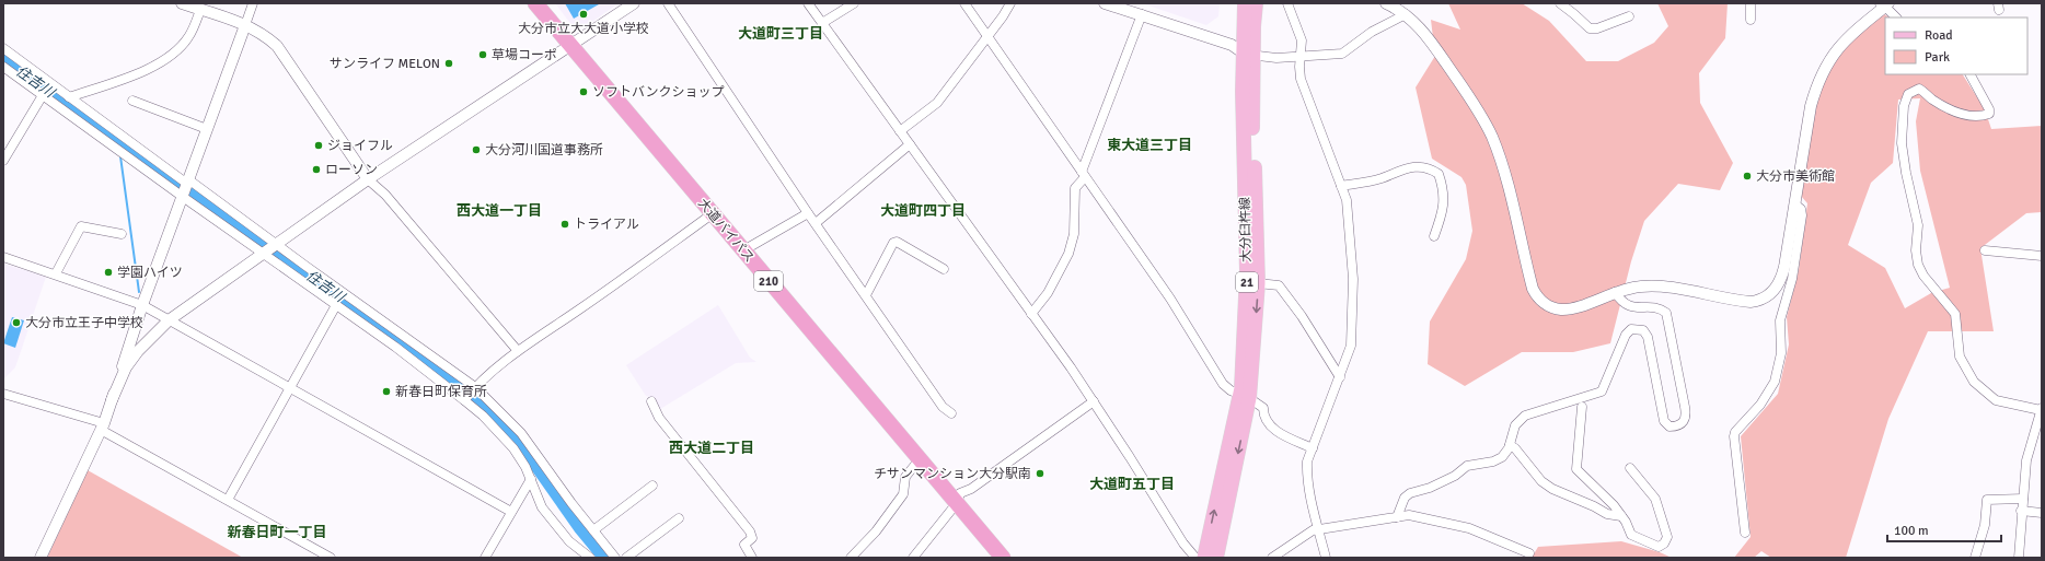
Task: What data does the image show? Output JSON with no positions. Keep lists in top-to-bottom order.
{
  "streets": {
    "highway": ["大道バイパス", "210"],
    "main road": ["大分臼杵線", "21"]
  },
  "districts": [
    "大道町三丁目",
    "東大道三丁目",
    "西大道一丁目",
    "大道町四丁目",
    "西大道二丁目",
    "大道町五丁目",
    "新春日町一丁目"
  ],
  "water": ["住吉川"],
  "places": [
    "大分市立大大道小学校",
    "草場コーポ",
    "サンライフ MELON",
    "ソフトバンクショップ",
    "ジョイフル",
    "大分河川国道事務所",
    "ローソン",
    "大分市美術館",
    "トライアル",
    "学園ハイツ",
    "大分市立王子中学校",
    "新春日町保育所",
    "チサンマンション大分駅南"
  ],
  "legend": ["Road", "Park"],
  "scale_bar": "100 m"
}
